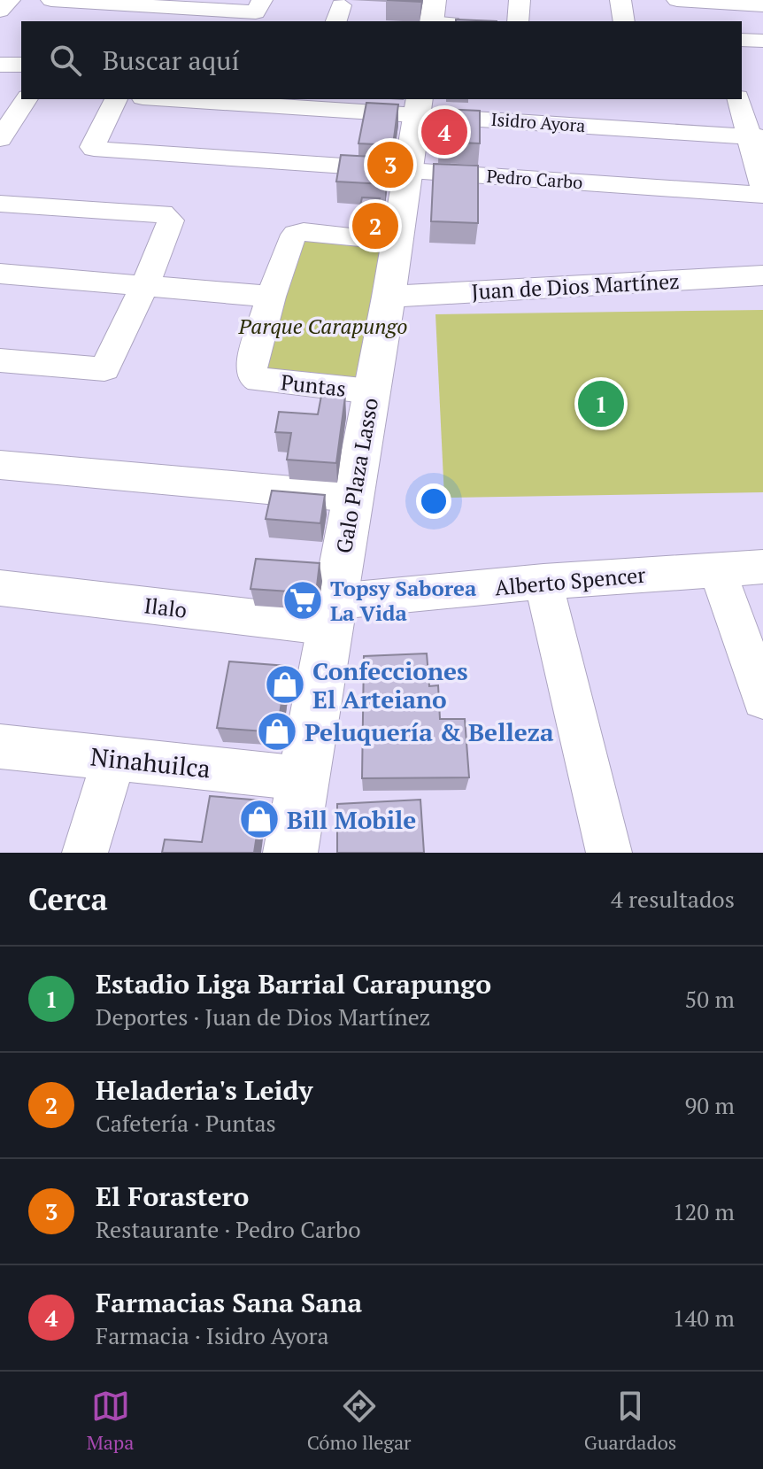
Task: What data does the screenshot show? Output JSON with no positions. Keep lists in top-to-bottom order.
{
  "streets": {
    "street": [
      "Isidro Ayora",
      "Pedro Carbo",
      "Juan de Dios Martínez",
      "Puntas",
      "Galo Plaza Lasso",
      "Alberto Spencer",
      "Ilalo",
      "Ninahuilca"
    ]
  },
  "crossings": [
    ["Isidro Ayora", "Galo Plaza Lasso"],
    ["Pedro Carbo", "Galo Plaza Lasso"],
    ["Juan de Dios Martínez", "Galo Plaza Lasso"],
    ["Puntas", "Galo Plaza Lasso"],
    ["Galo Plaza Lasso", "Alberto Spencer"],
    ["Galo Plaza Lasso", "Ilalo"],
    ["Galo Plaza Lasso", "Ninahuilca"],
    ["Alberto Spencer", "Ilalo"]
  ],
  "parks": ["Parque Carapungo"],
  "places": {
    "supermarket": ["Topsy Saborea La Vida"],
    "shop": ["Confecciones El Arteiano", "Peluquería & Belleza", "Bill Mobile"]
  },
  "page": {
    "search": "Buscar aquí",
    "pins": [
      "4",
      "3",
      "2",
      "1"
    ],
    "heading": ["Cerca", "4 resultados"],
    "list": [
      {
        "mark": "1",
        "name": "Estadio Liga Barrial Carapungo",
        "note": "Deportes · Juan de Dios Martínez",
        "value": "50 m"
      },
      {
        "mark": "2",
        "name": "Heladeria's Leidy",
        "note": "Cafetería · Puntas",
        "value": "90 m"
      },
      {
        "mark": "3",
        "name": "El Forastero",
        "note": "Restaurante · Pedro Carbo",
        "value": "120 m"
      },
      {
        "mark": "4",
        "name": "Farmacias Sana Sana",
        "note": "Farmacia · Isidro Ayora",
        "value": "140 m"
      }
    ],
    "nav": ["Mapa", "Cómo llegar", "Guardados"]
  }
}
